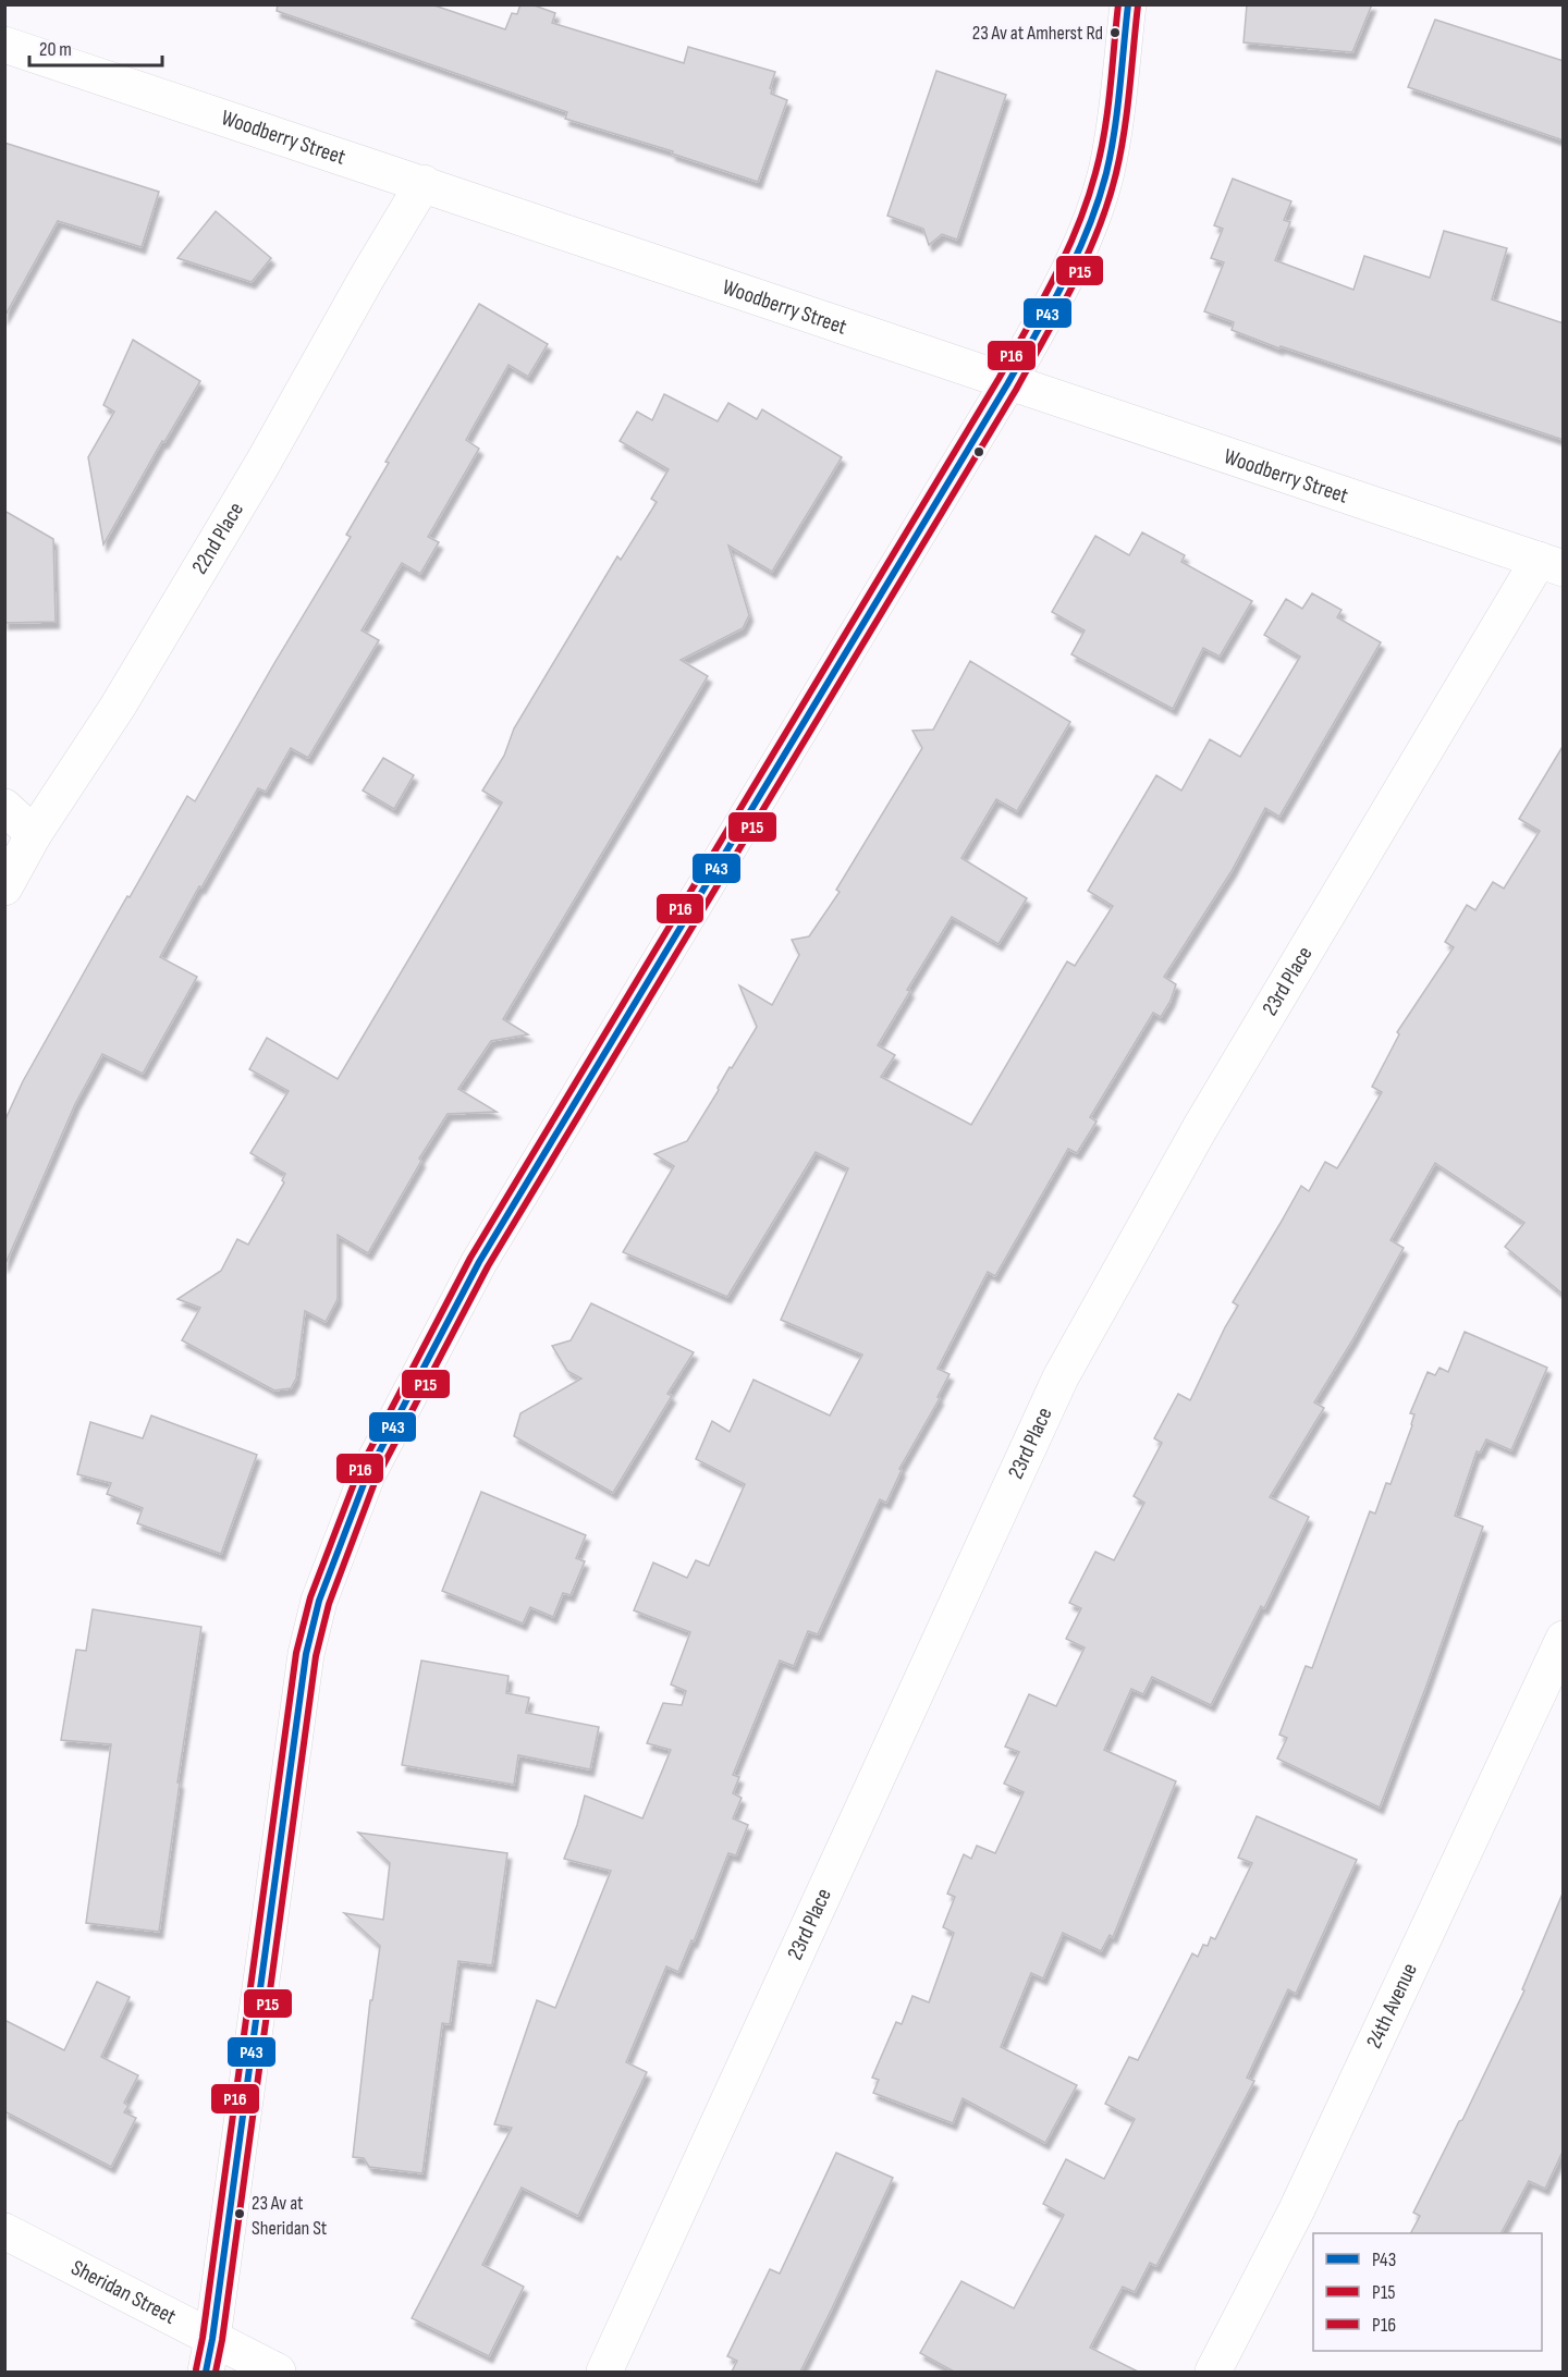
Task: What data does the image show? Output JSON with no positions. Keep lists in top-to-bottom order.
{
  "streets": {
    "street": [
      "Woodberry Street",
      "22nd Place",
      "23rd Place",
      "24th Avenue",
      "Sheridan Street"
    ]
  },
  "crossings": [
    ["Woodberry Street", "22nd Place"],
    ["Woodberry Street", "23rd Place"]
  ],
  "places": ["23 Av at Amherst Rd", "23 Av at Sheridan St"],
  "lines": ["transit line P43", "transit line P16", "transit line P15"],
  "legend": ["P43", "P15", "P16"],
  "scale_bar": "20 m"
}
